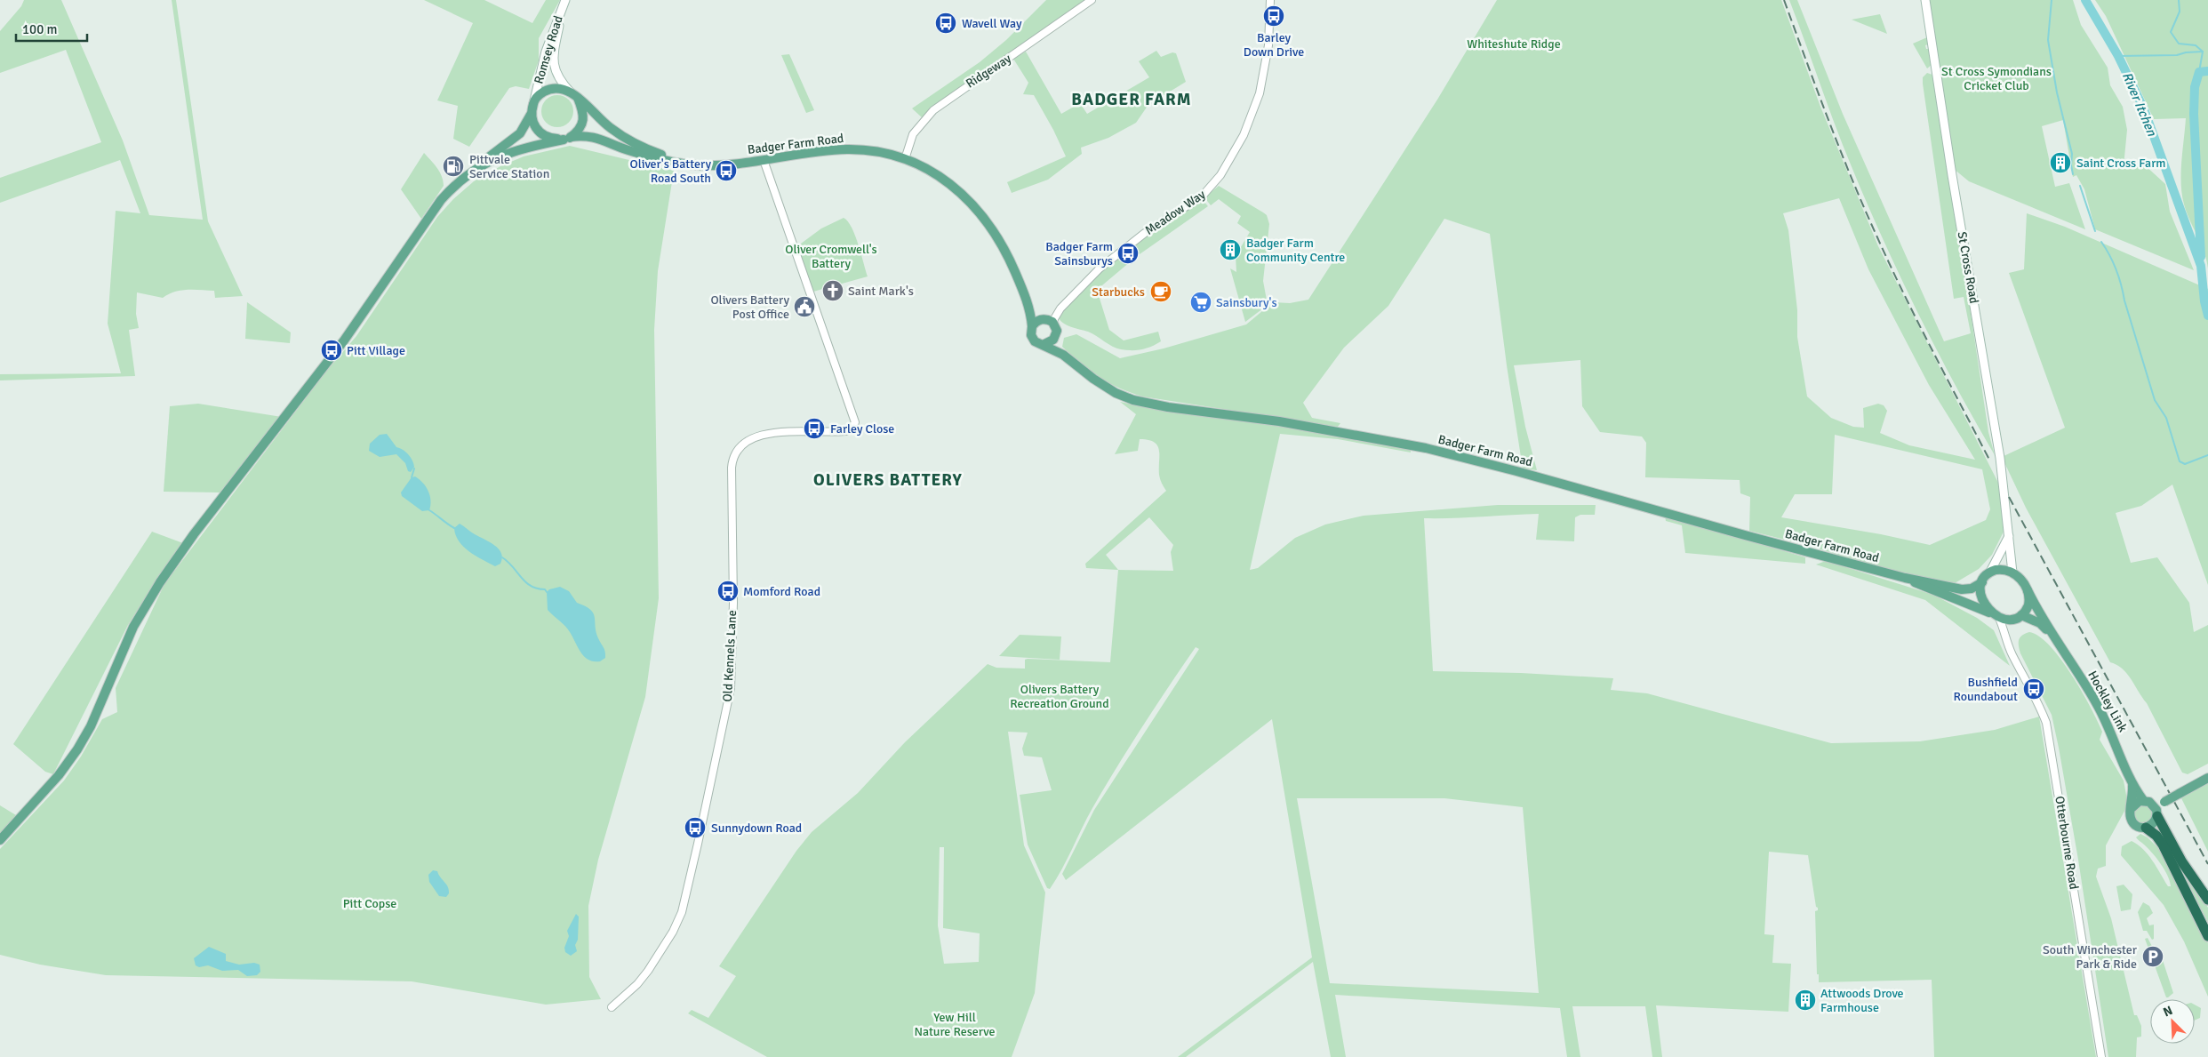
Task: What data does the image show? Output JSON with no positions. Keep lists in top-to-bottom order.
{
  "streets": {
    "main road": [
      "Romsey Road",
      "Badger Farm Road",
      "St Cross Road",
      "Hockley Link"
    ],
    "street": [
      "Ridgeway",
      "Meadow Way",
      "Old Kennels Lane",
      "Otterbourne Road"
    ]
  },
  "crossings": [
    ["Romsey Road", "Badger Farm Road"],
    ["Ridgeway", "Badger Farm Road"],
    ["Badger Farm Road", "Meadow Way"],
    ["Badger Farm Road", "St Cross Road"],
    ["Badger Farm Road", "Old Kennels Lane"],
    ["Badger Farm Road", "Hockley Link"],
    ["Badger Farm Road", "Otterbourne Road"],
    ["St Cross Road", "Hockley Link"],
    ["St Cross Road", "Otterbourne Road"],
    ["Hockley Link", "Otterbourne Road"]
  ],
  "districts": ["BADGER FARM", "OLIVERS BATTERY"],
  "water": ["River Itchen"],
  "parks": [
    "Whiteshute Ridge",
    "St Cross Symondians Cricket Club",
    "Oliver Cromwell's Battery",
    "Olivers Battery Recreation Ground",
    "Pitt Copse",
    "Yew Hill Nature Reserve"
  ],
  "places": {
    "bus stop": [
      "Barley Down Drive",
      "Wavell Way",
      "Oliver's Battery Road South",
      "Badger Farm Sainsburys",
      "Pitt Village",
      "Farley Close",
      "Momford Road",
      "Bushfield Roundabout",
      "Sunnydown Road"
    ],
    "building": ["Saint Cross Farm", "Badger Farm Community Centre", "Attwoods Drove Farmhouse"],
    "fuel station": ["Pittvale Service Station"],
    "church": ["Saint Mark's"],
    "cafe": ["Starbucks"],
    "supermarket": ["Sainsbury's"],
    "public building": ["Olivers Battery Post Office"],
    "parking": ["South Winchester Park & Ride"]
  },
  "scale_bar": "100 m",
  "north": "top left"
}
